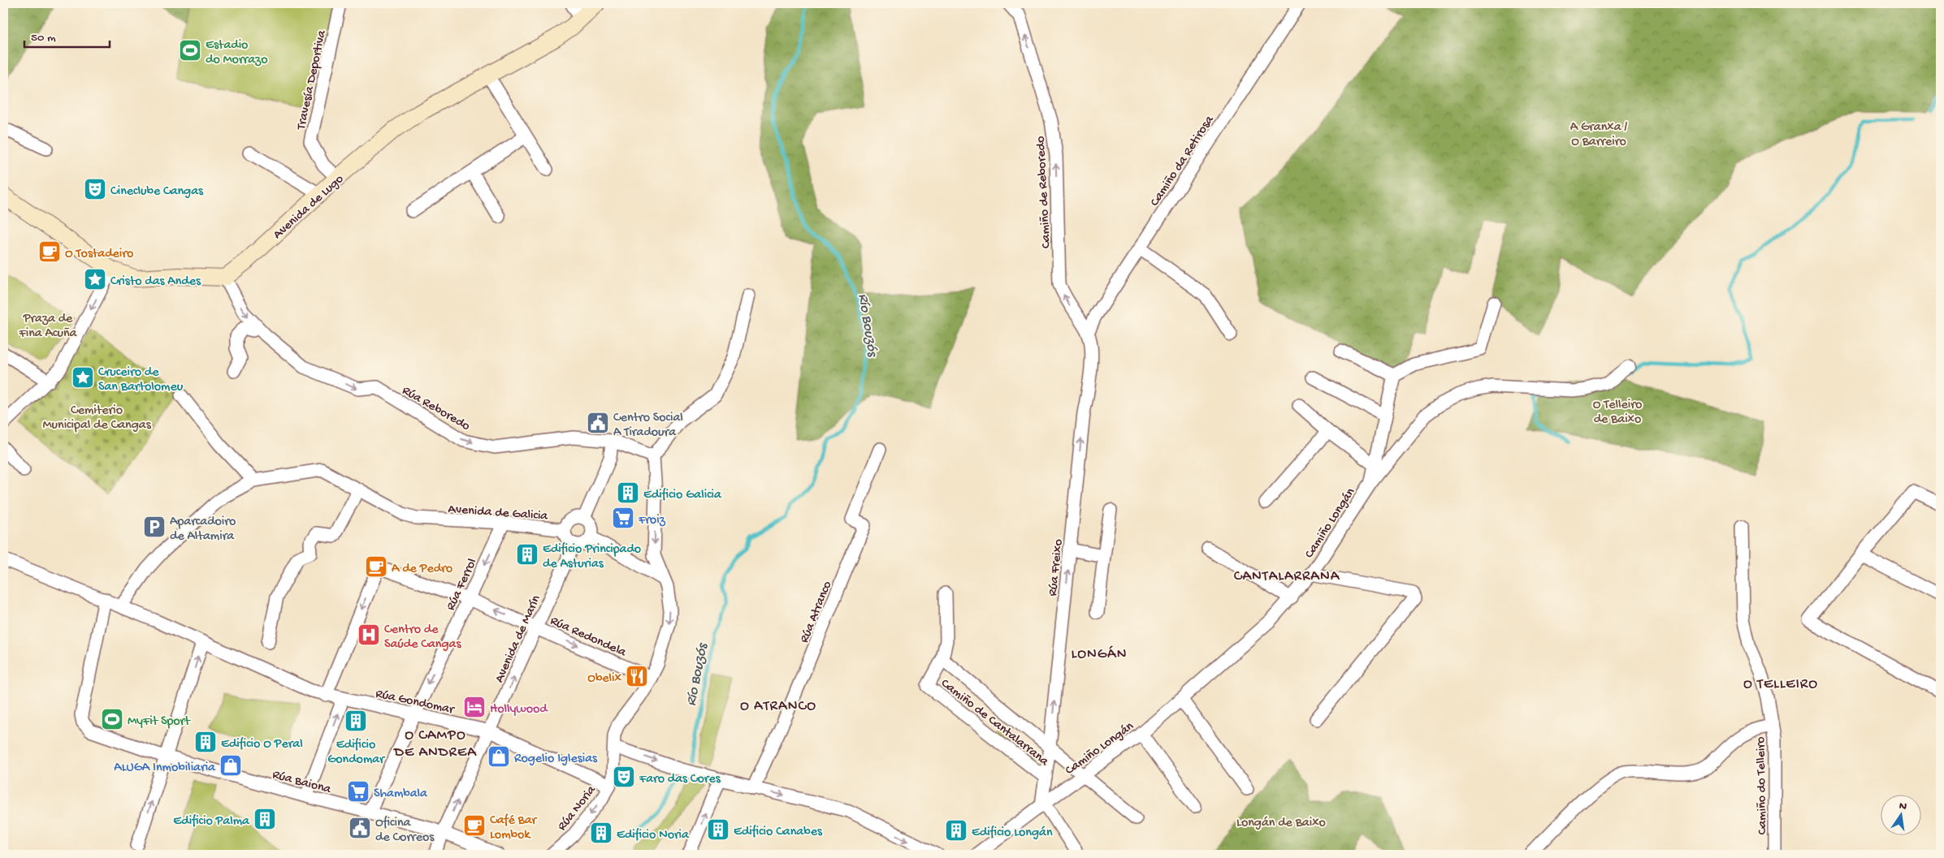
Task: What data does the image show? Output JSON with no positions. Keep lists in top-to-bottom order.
{
  "streets": {
    "street": [
      "Travesía Deportiva",
      "Camiño da Retirosa",
      "Camiño de Reboredo",
      "Avenida de Lugo",
      "Rúa Reboredo",
      "Avenida de Galicia",
      "Camiño Longán",
      "Rúa Freixo",
      "Rúa Ferrol",
      "Rúa Atranco",
      "Rúa Redondela",
      "Avenida de Marín",
      "Rúa Gondomar",
      "Camiño de Cantalarrana",
      "Rúa Baiona",
      "Camiño do Telleiro",
      "Rúa Noria"
    ]
  },
  "crossings": [
    ["Travesía Deportiva", "Avenida de Lugo"],
    ["Camiño da Retirosa", "Camiño de Reboredo"],
    ["Camiño da Retirosa", "Rúa Freixo"],
    ["Camiño de Reboredo", "Rúa Freixo"],
    ["Avenida de Lugo", "Rúa Reboredo"],
    ["Avenida de Galicia", "Rúa Ferrol"],
    ["Avenida de Galicia", "Avenida de Marín"],
    ["Avenida de Galicia", "Rúa Gondomar"],
    ["Camiño Longán", "Rúa Freixo"],
    ["Rúa Freixo", "Camiño de Cantalarrana"],
    ["Rúa Ferrol", "Rúa Redondela"],
    ["Rúa Ferrol", "Rúa Gondomar"],
    ["Rúa Ferrol", "Rúa Baiona"],
    ["Rúa Redondela", "Avenida de Marín"],
    ["Rúa Redondela", "Rúa Gondomar"],
    ["Rúa Redondela", "Rúa Noria"],
    ["Avenida de Marín", "Rúa Gondomar"],
    ["Avenida de Marín", "Rúa Baiona"],
    ["Rúa Gondomar", "Rúa Baiona"],
    ["Rúa Gondomar", "Rúa Noria"]
  ],
  "one_way": [
    "Camiño de Reboredo",
    "Rúa Reboredo",
    "Rúa Freixo",
    "Rúa Ferrol",
    "Avenida de Marín",
    "Rúa Noria"
  ],
  "districts": [
    "CANTALARRANA",
    "LONGÁN",
    "O TELLEIRO",
    "O ATRANCO",
    "O CAMPO DE ANDREA"
  ],
  "water": ["Río Bouzós"],
  "parks": [
    "A Granxa / O Barreiro",
    "Praza de Fina Acuña",
    "O Telleiro de Baixo",
    "Cemiterio Municipal de Cangas",
    "Longán de Baixo"
  ],
  "places": {
    "sports": ["Estadio do Morrazo", "MyFit Sport"],
    "theatre": ["Cineclube Cangas", "Faro das Cores"],
    "cafe": ["O Tostadeiro", "A de Pedro", "Café Bar Lombok"],
    "place": ["Cristo das Andes", "Cruceiro de San Bartolomeu"],
    "public building": ["Centro Social A Tiradoura", "Oficina de Correos"],
    "building": [
      "Edificio Galicia",
      "Edificio Principado de Asturias",
      "Edificio Gondomar",
      "Edificio O Peral",
      "Edificio Palma",
      "Edificio Canabes",
      "Edificio Longán",
      "Edificio Noria"
    ],
    "supermarket": ["Froiz", "Shambala"],
    "parking": ["Aparcadoiro de Altamira"],
    "hospital": ["Centro de Saúde Cangas"],
    "restaurant": ["Obelix"],
    "hotel": ["Hollywood"],
    "shop": ["Rogelio Iglesias", "ALUGA Inmobiliaria"]
  },
  "scale_bar": "50 m",
  "north": "top"
}
